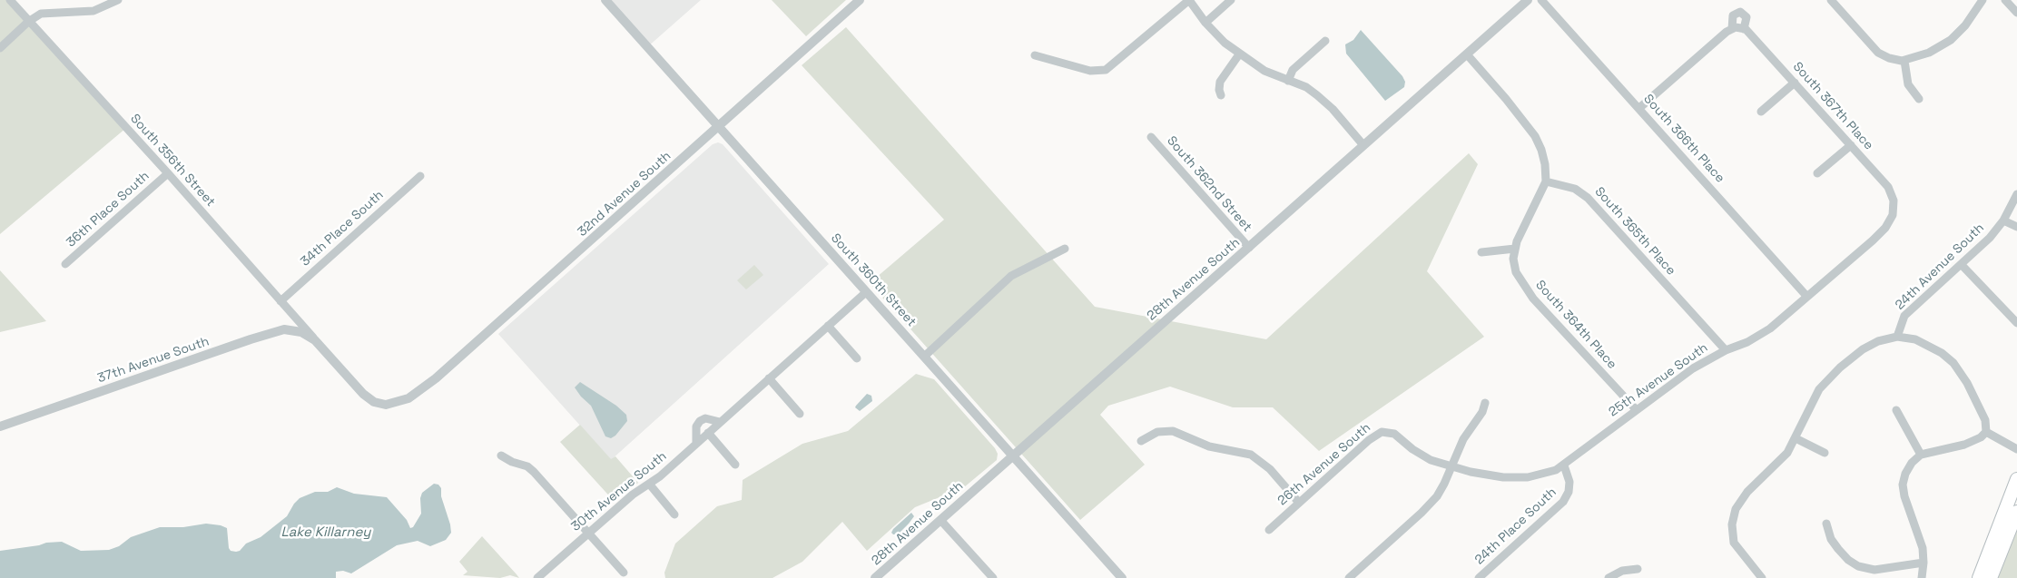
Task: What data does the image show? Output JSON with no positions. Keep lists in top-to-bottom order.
{
  "streets": {
    "street": [
      "South 367th Place",
      "South 366th Place",
      "South 356th Street",
      "South 362nd Street",
      "32nd Avenue South",
      "36th Place South",
      "34th Place South",
      "South 365th Place",
      "24th Avenue South",
      "28th Avenue South",
      "South 360th Street",
      "South 364th Place",
      "37th Avenue South",
      "25th Avenue South",
      "26th Avenue South",
      "30th Avenue South",
      "24th Place South"
    ]
  },
  "crossings": [
    ["South 367th Place", "South 366th Place"],
    ["South 367th Place", "25th Avenue South"],
    ["South 366th Place", "25th Avenue South"],
    ["South 356th Street", "32nd Avenue South"],
    ["South 356th Street", "36th Place South"],
    ["South 356th Street", "34th Place South"],
    ["South 356th Street", "37th Avenue South"],
    ["South 362nd Street", "28th Avenue South"],
    ["32nd Avenue South", "South 360th Street"],
    ["32nd Avenue South", "37th Avenue South"],
    ["South 365th Place", "25th Avenue South"],
    ["28th Avenue South", "South 360th Street"],
    ["South 360th Street", "30th Avenue South"],
    ["South 364th Place", "25th Avenue South"],
    ["25th Avenue South", "26th Avenue South"],
    ["25th Avenue South", "24th Place South"]
  ],
  "water": ["Lake Killarney"]
}
